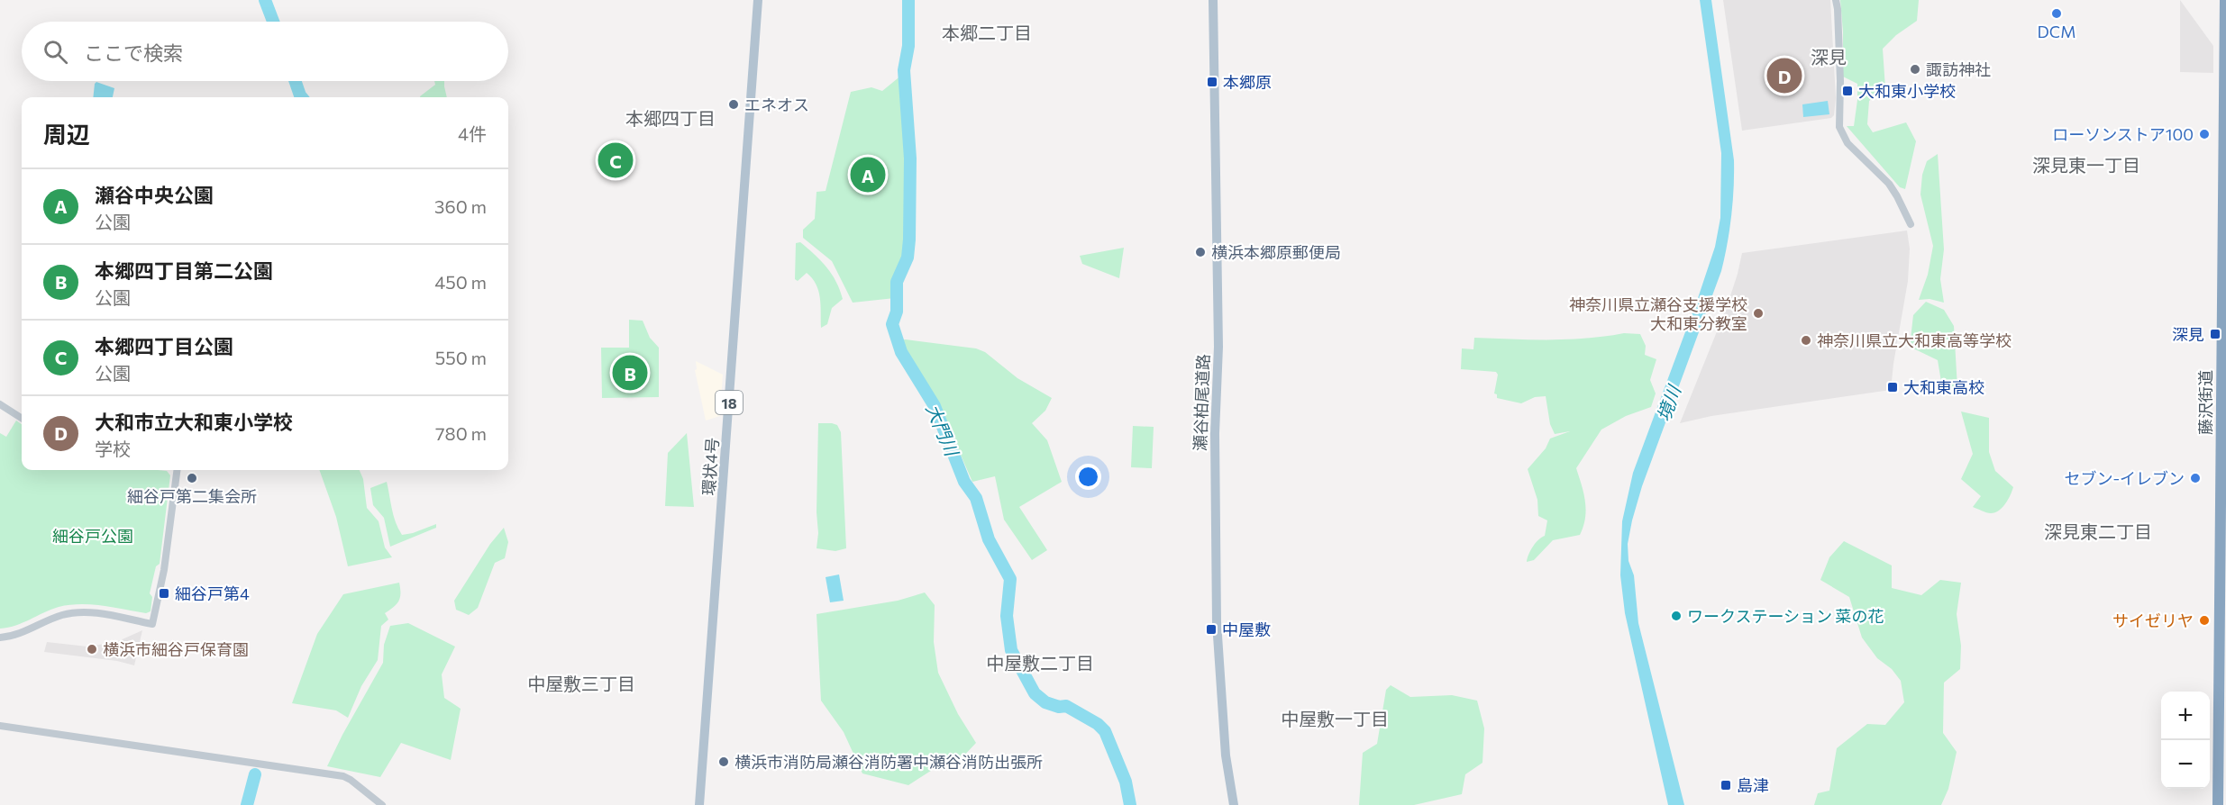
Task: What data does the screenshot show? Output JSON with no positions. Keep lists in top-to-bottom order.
{
  "streets": {
    "highway": ["藤沢街道"],
    "main road": ["18", "瀬谷柏尾道路", "環状4号"]
  },
  "districts": [
    "本郷二丁目",
    "深見",
    "本郷四丁目",
    "深見東一丁目",
    "深見東二丁目",
    "中屋敷二丁目",
    "中屋敷三丁目",
    "中屋敷一丁目"
  ],
  "water": ["境川", "大門川"],
  "parks": ["細谷戸公園"],
  "places": {
    "other": [
      "DCM",
      "諏訪神社",
      "エネオス",
      "ローソンストア100",
      "横浜本郷原郵便局",
      "神奈川県立瀬谷支援学校 大和東分教室",
      "神奈川県立大和東高等学校",
      "細谷戸第二集会所",
      "セブン-イレブン",
      "ワークステーション 菜の花",
      "サイゼリヤ",
      "横浜市細谷戸保育園",
      "横浜市消防局瀬谷消防署中瀬谷消防出張所"
    ],
    "transit": [
      "本郷原",
      "大和東小学校",
      "深見",
      "大和東高校",
      "細谷戸第4",
      "中屋敷",
      "島津"
    ]
  },
  "page": {
    "search": "ここで検索",
    "pins": [
      "D",
      "C",
      "A",
      "B"
    ],
    "heading": ["周辺", "4件"],
    "list": [
      {
        "mark": "A",
        "name": "瀬谷中央公園",
        "note": "公園",
        "value": "360 m"
      },
      {
        "mark": "B",
        "name": "本郷四丁目第二公園",
        "note": "公園",
        "value": "450 m"
      },
      {
        "mark": "C",
        "name": "本郷四丁目公園",
        "note": "公園",
        "value": "550 m"
      },
      {
        "mark": "D",
        "name": "大和市立大和東小学校",
        "note": "学校",
        "value": "780 m"
      }
    ],
    "map_buttons": ["+", "−"]
  }
}
